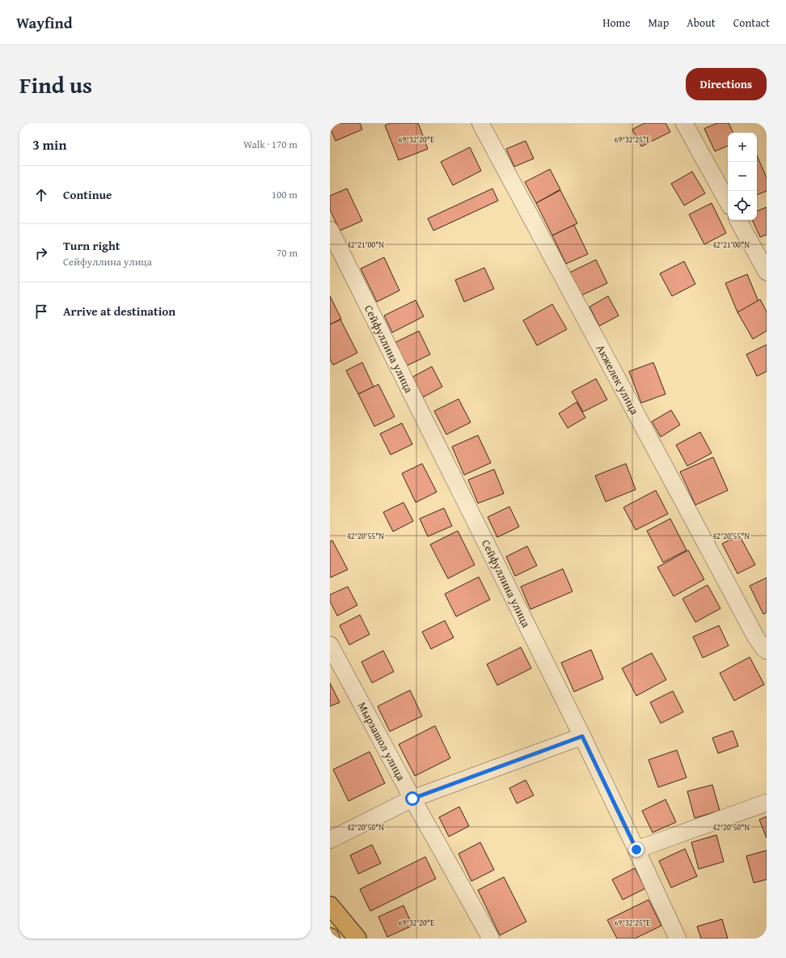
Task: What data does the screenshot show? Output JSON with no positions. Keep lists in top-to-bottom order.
{
  "streets": {
    "street": ["Сейфуллина улица", "Акжелек улица", "Мырзашол улица"]
  },
  "page": {
    "header": "Wayfind",
    "nav": [
      "Home",
      "Map",
      "About",
      "Contact"
    ],
    "title": "Find us",
    "buttons": "Directions",
    "heading": ["3 min", "Walk · 170 m"],
    "map_buttons": ["+", "−"],
    "list": [
      ["Continue", "100 m"],
      ["Turn right", "Сейфуллина улица", "70 m"],
      "Arrive at destination"
    ]
  },
  "coordinates": [
    "69°32'20\"E",
    "69°32'25\"E",
    "42°21'00\"N",
    "42°20'55\"N",
    "42°20'50\"N"
  ]
}
